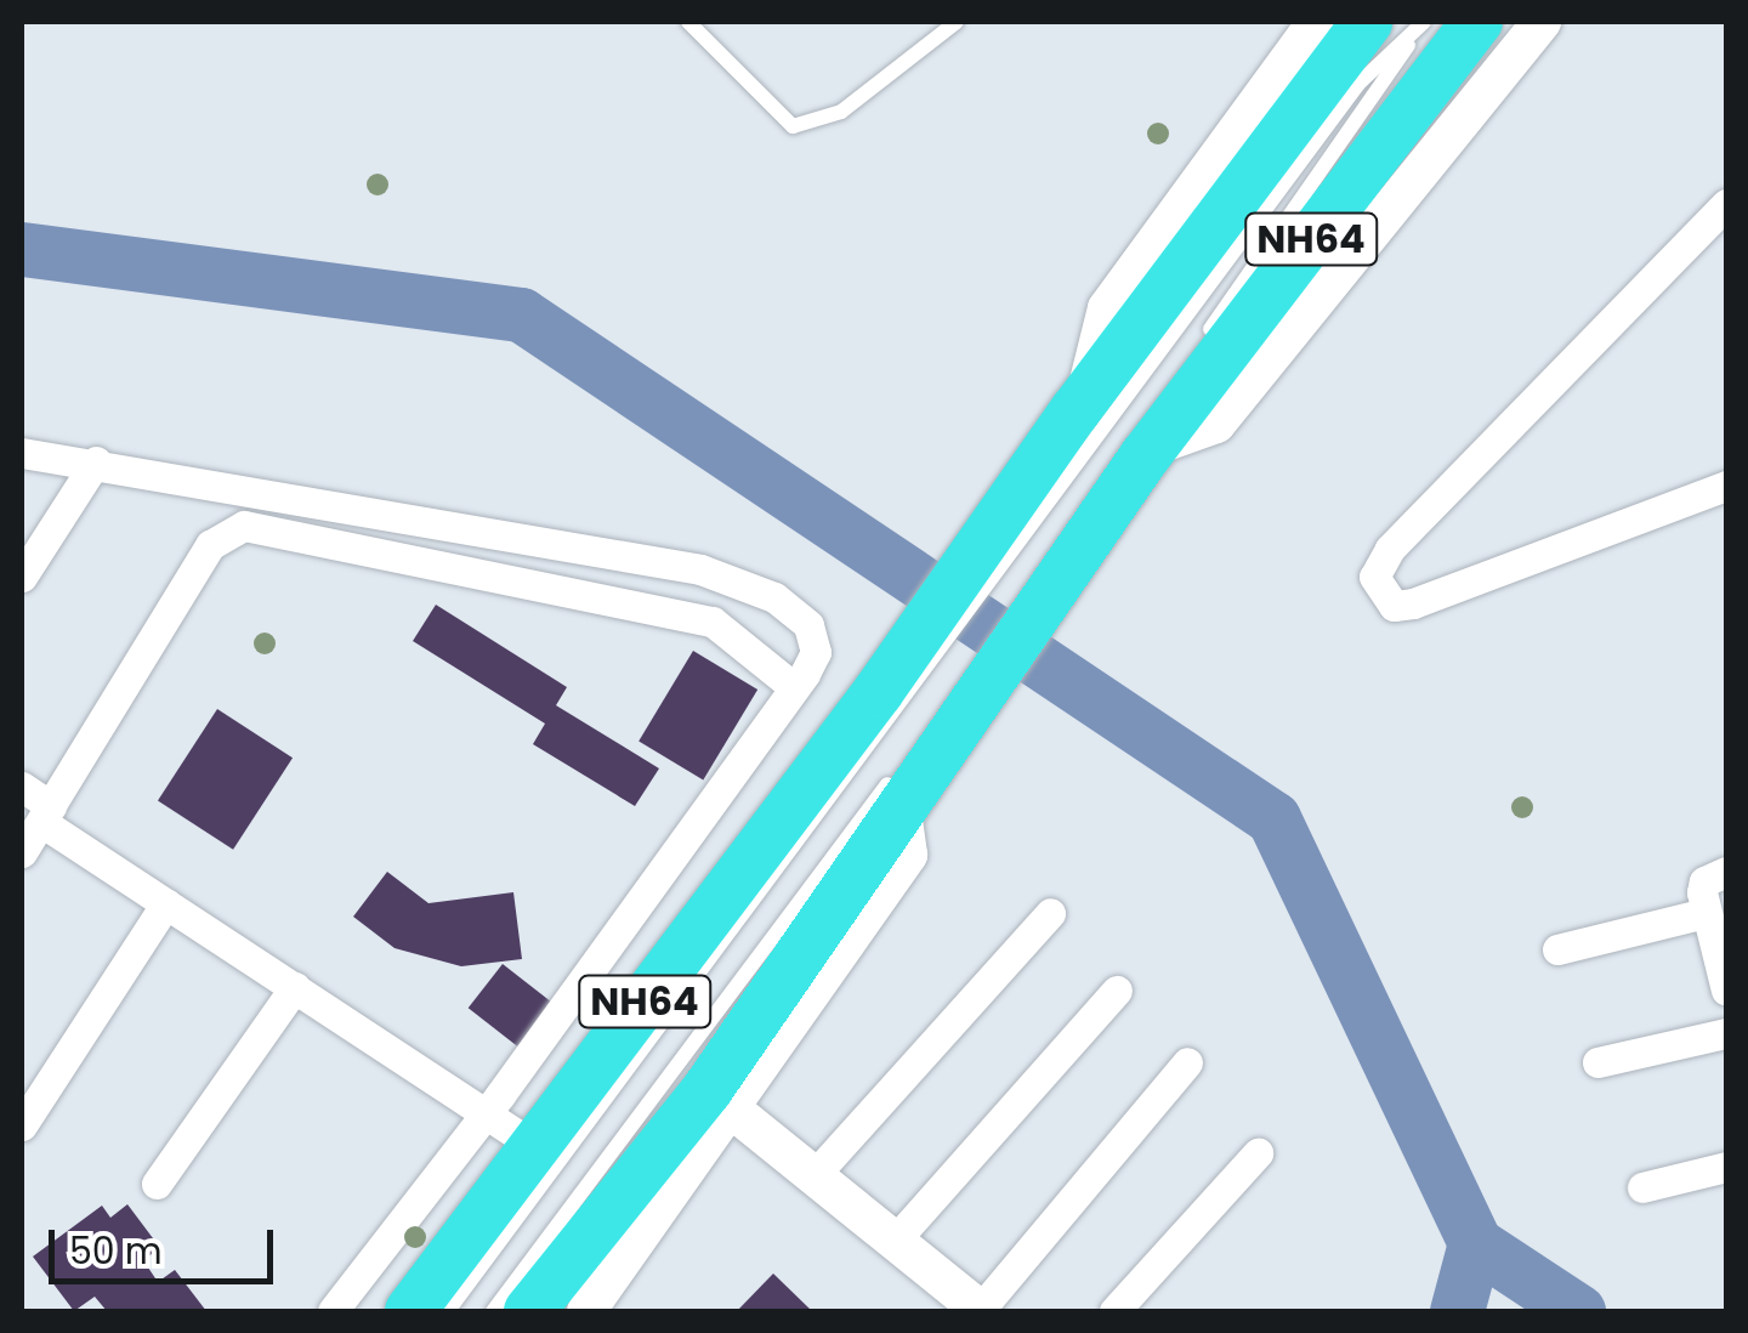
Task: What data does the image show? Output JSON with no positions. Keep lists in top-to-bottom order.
{
  "streets": {
    "highway": ["NH64"]
  },
  "scale_bar": "50 m"
}
